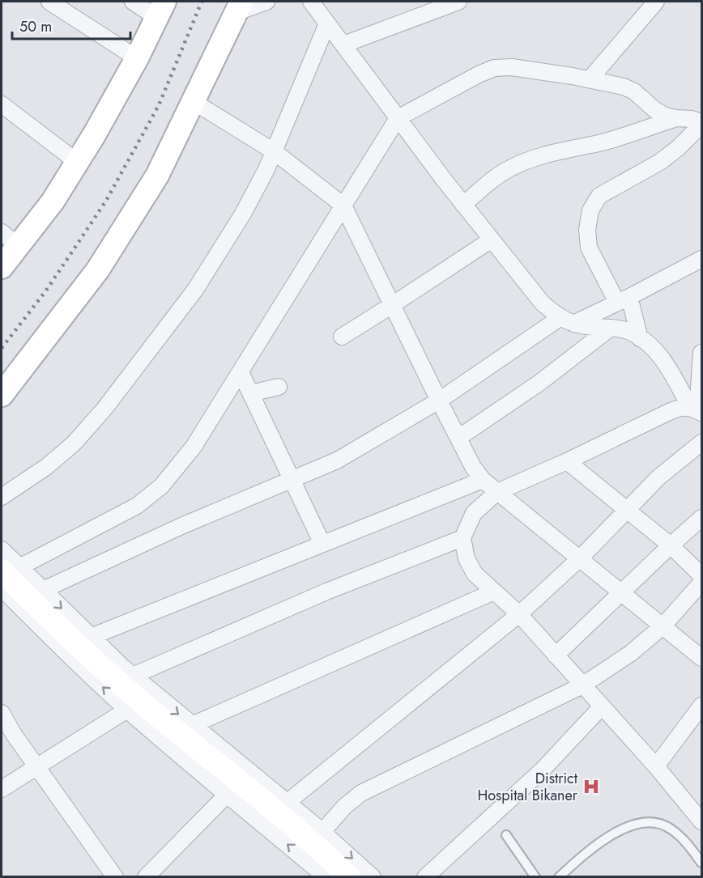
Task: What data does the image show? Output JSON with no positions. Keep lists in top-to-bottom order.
{
  "places": {
    "hospital": ["District Hospital Bikaner"]
  },
  "scale_bar": "50 m"
}
